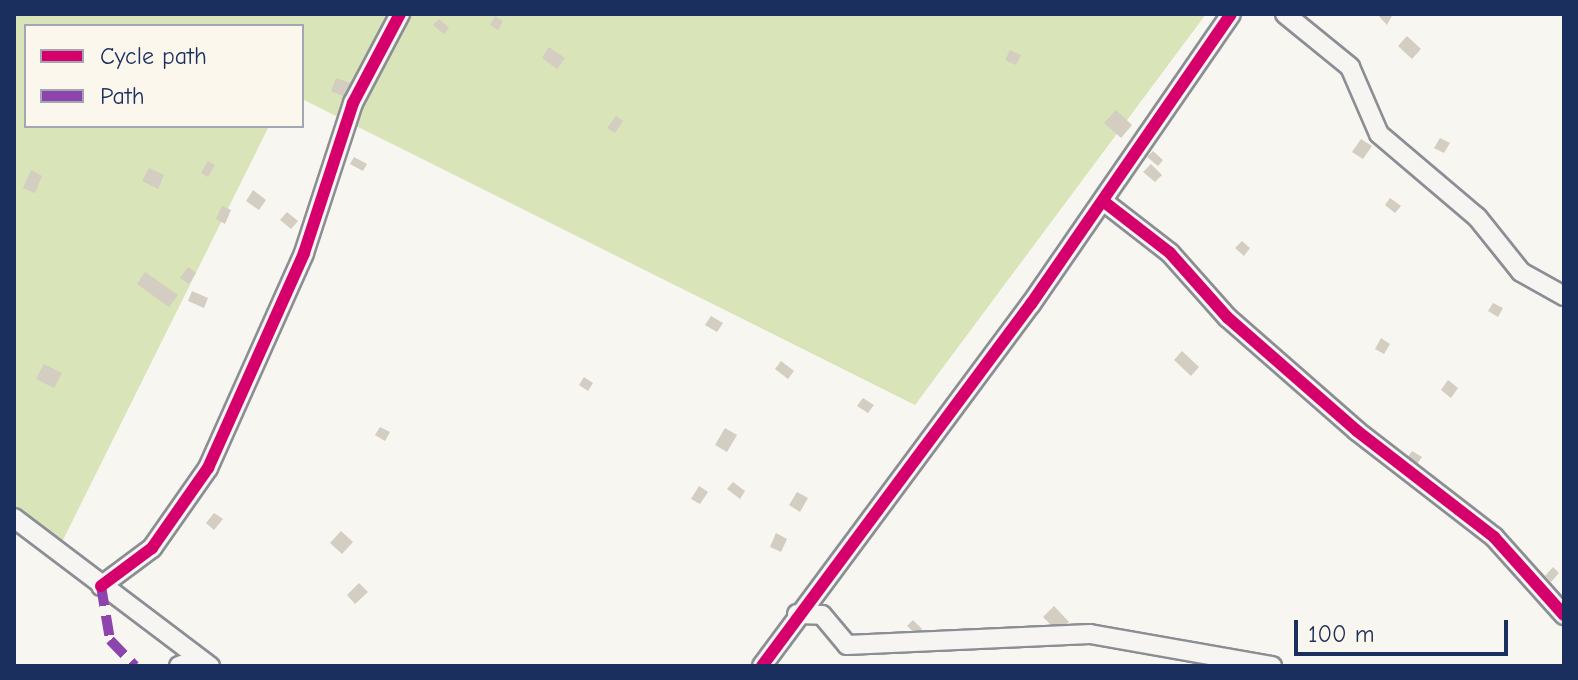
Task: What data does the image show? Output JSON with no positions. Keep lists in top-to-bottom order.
{
  "legend": ["Cycle path", "Path"],
  "scale_bar": "100 m"
}
